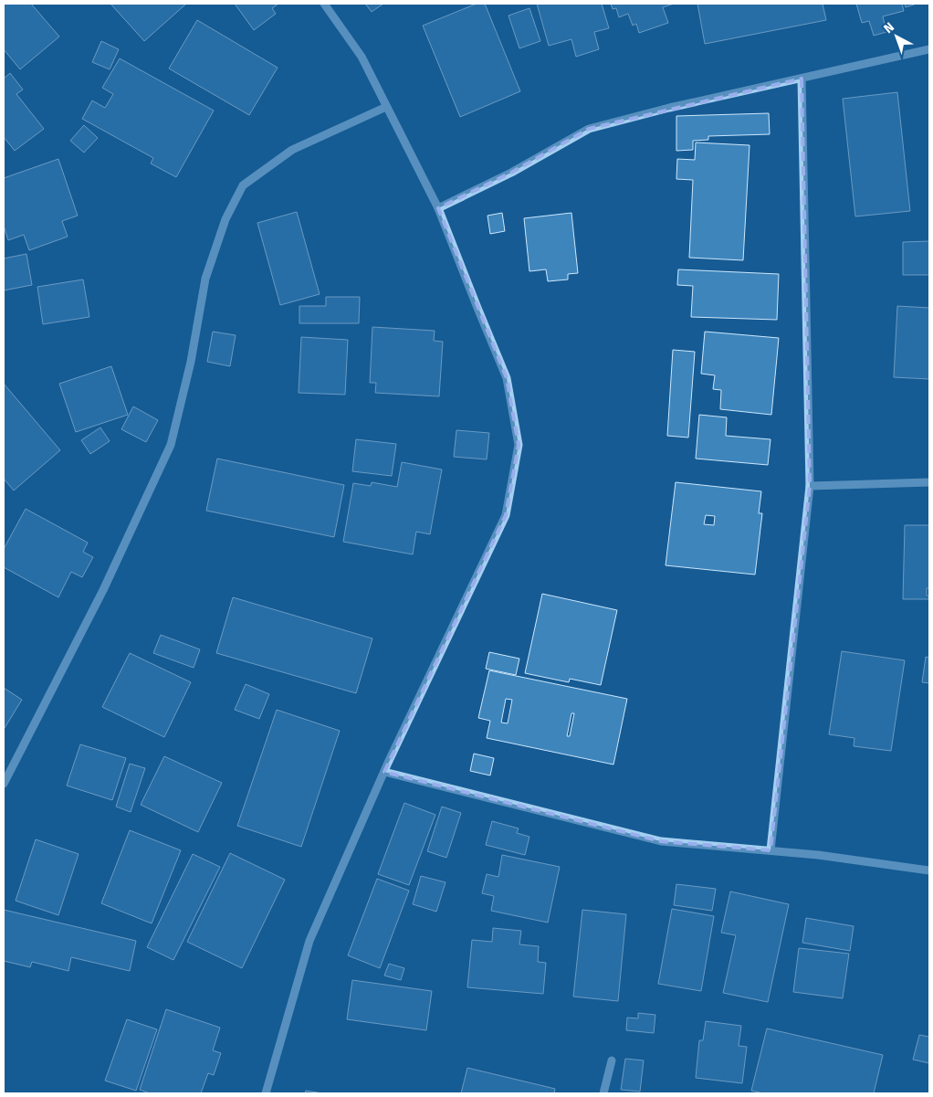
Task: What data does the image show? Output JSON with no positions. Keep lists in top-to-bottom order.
{
  "north": "top left"
}
